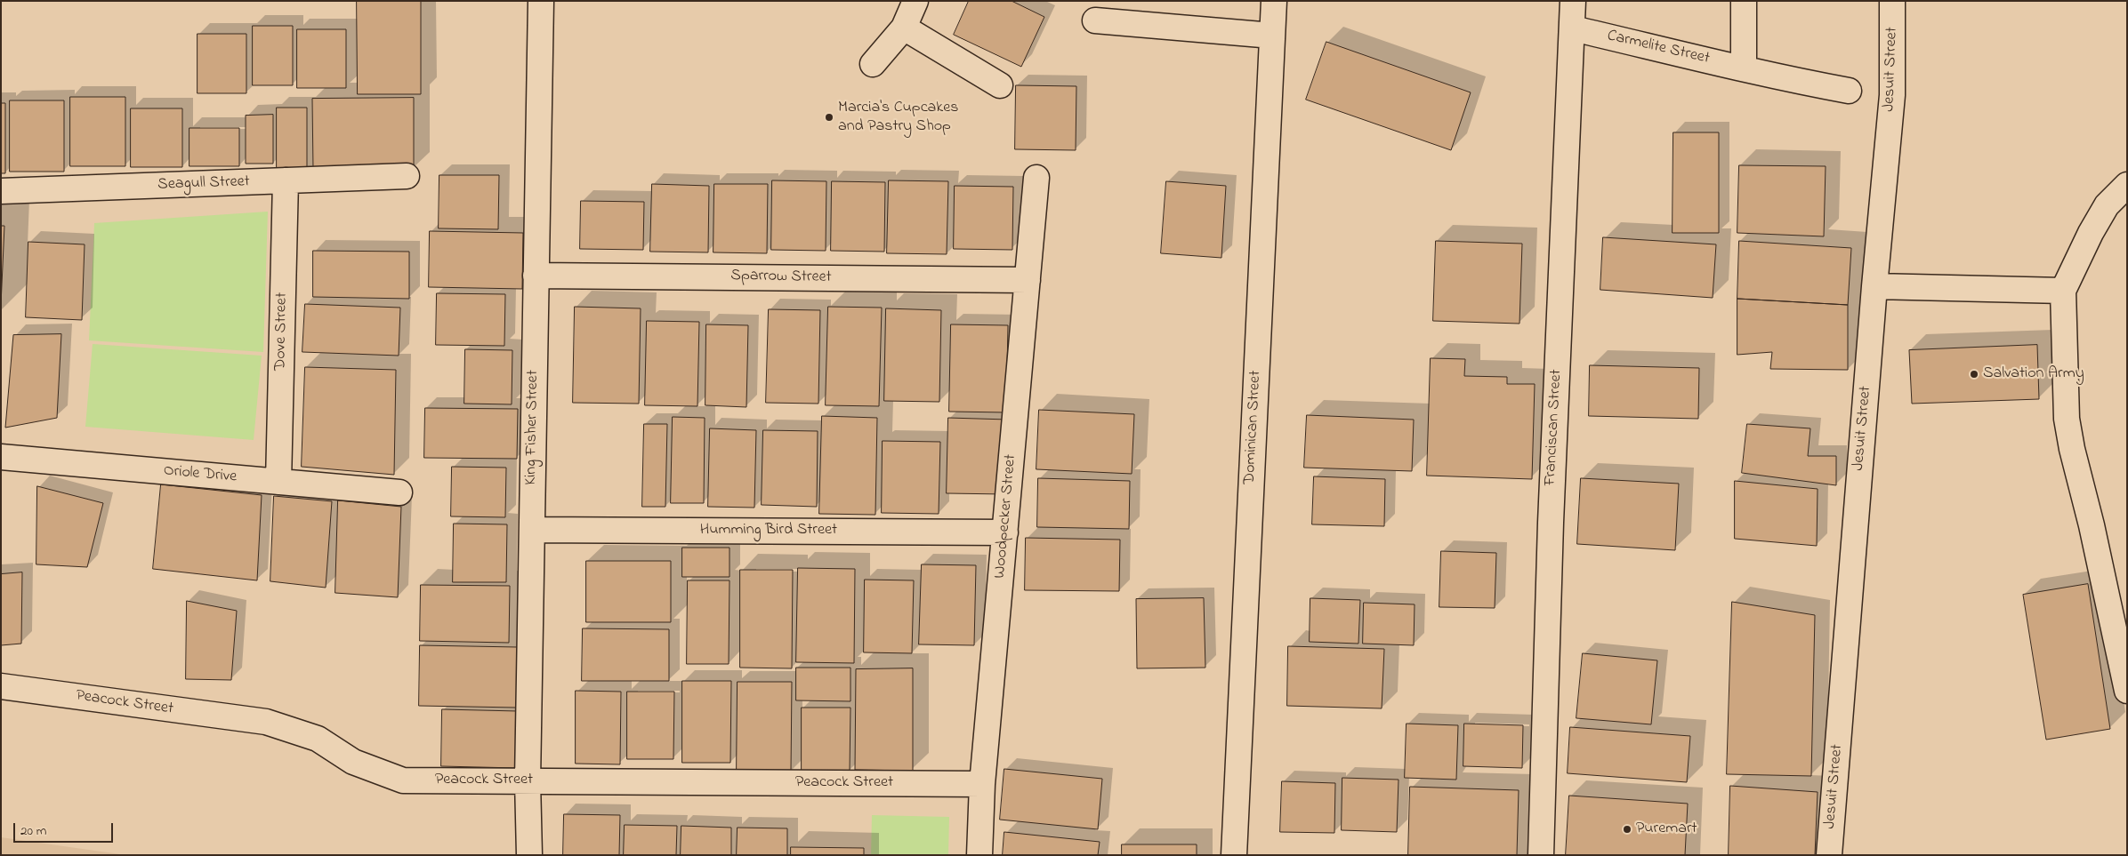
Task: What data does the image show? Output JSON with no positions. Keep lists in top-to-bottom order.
{
  "streets": {
    "street": [
      "Carmelite Street",
      "Jesuit Street",
      "Seagull Street",
      "Sparrow Street",
      "Dove Street",
      "King Fisher Street",
      "Dominican Street",
      "Franciscan Street",
      "Oriole Drive",
      "Woodpecker Street",
      "Humming Bird Street",
      "Peacock Street"
    ]
  },
  "crossings": [
    ["Carmelite Street", "Franciscan Street"],
    ["Seagull Street", "Dove Street"],
    ["Sparrow Street", "King Fisher Street"],
    ["Sparrow Street", "Woodpecker Street"],
    ["Dove Street", "Oriole Drive"],
    ["King Fisher Street", "Humming Bird Street"],
    ["King Fisher Street", "Peacock Street"],
    ["Woodpecker Street", "Humming Bird Street"],
    ["Woodpecker Street", "Peacock Street"]
  ],
  "places": ["Marcia's Cupcakes and Pastry Shop", "Salvation Army", "Puremart"],
  "scale_bar": "20 m"
}
